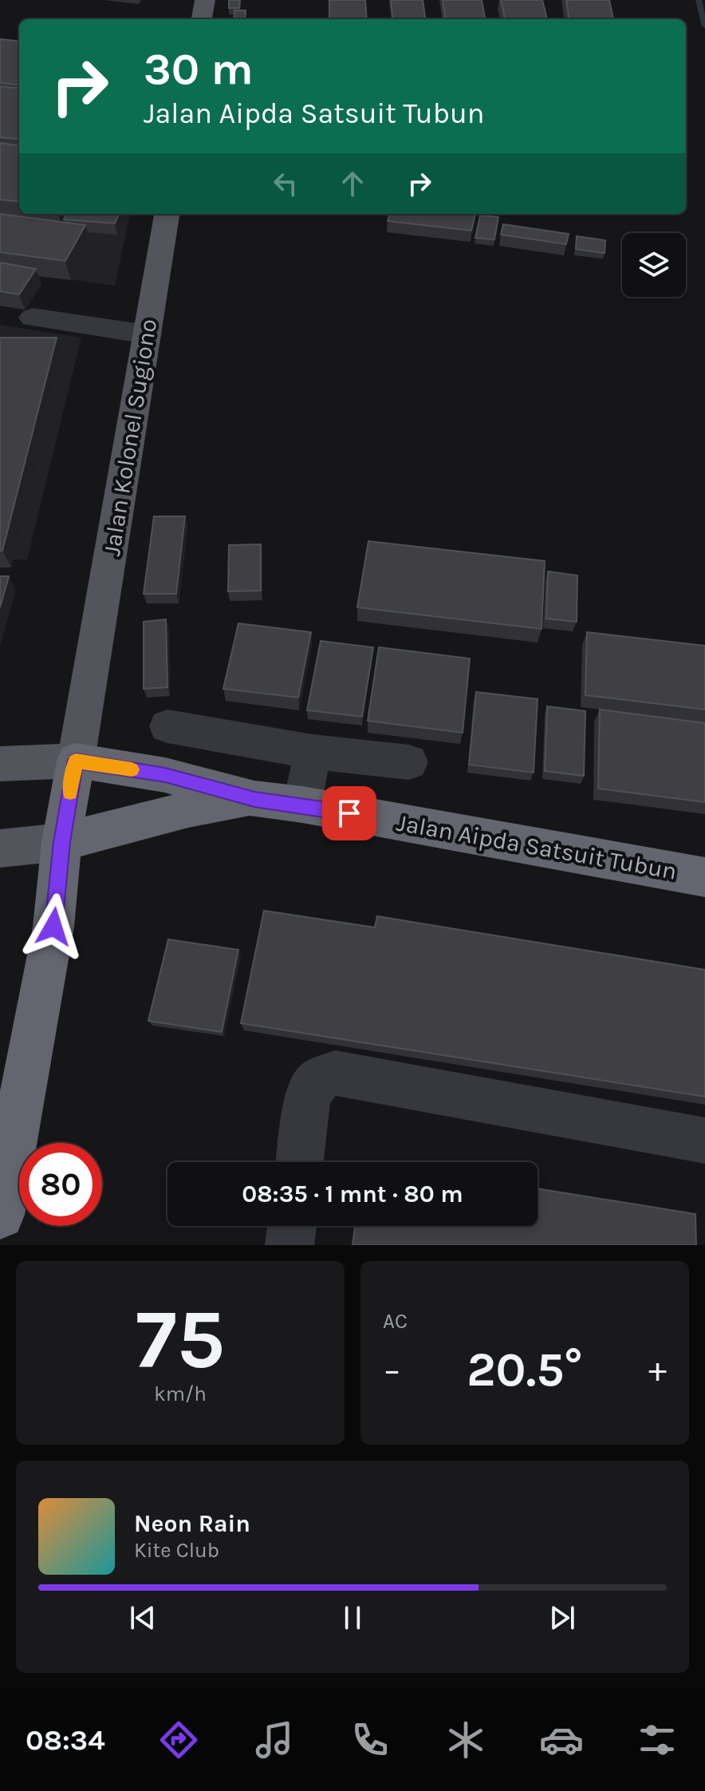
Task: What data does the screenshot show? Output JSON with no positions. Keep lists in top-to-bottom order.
{
  "streets": {
    "highway": ["Jalan Aipda Satsuit Tubun"],
    "main road": ["Jalan Kolonel Sugiono"]
  },
  "crossings": [
    ["Jalan Kolonel Sugiono", "Jalan Aipda Satsuit Tubun"]
  ],
  "page": {
    "turn": ["30 m", "Jalan Aipda Satsuit Tubun"],
    "limit": "80",
    "trip": "08:35 · 1 mnt · 80 m",
    "tile": [
      ["75", "km/h"],
      "AC"
    ],
    "heat": ["−", "20.5°", "+"],
    "song": ["Neon Rain", "Kite Club"],
    "tabs": "08:34"
  }
}
